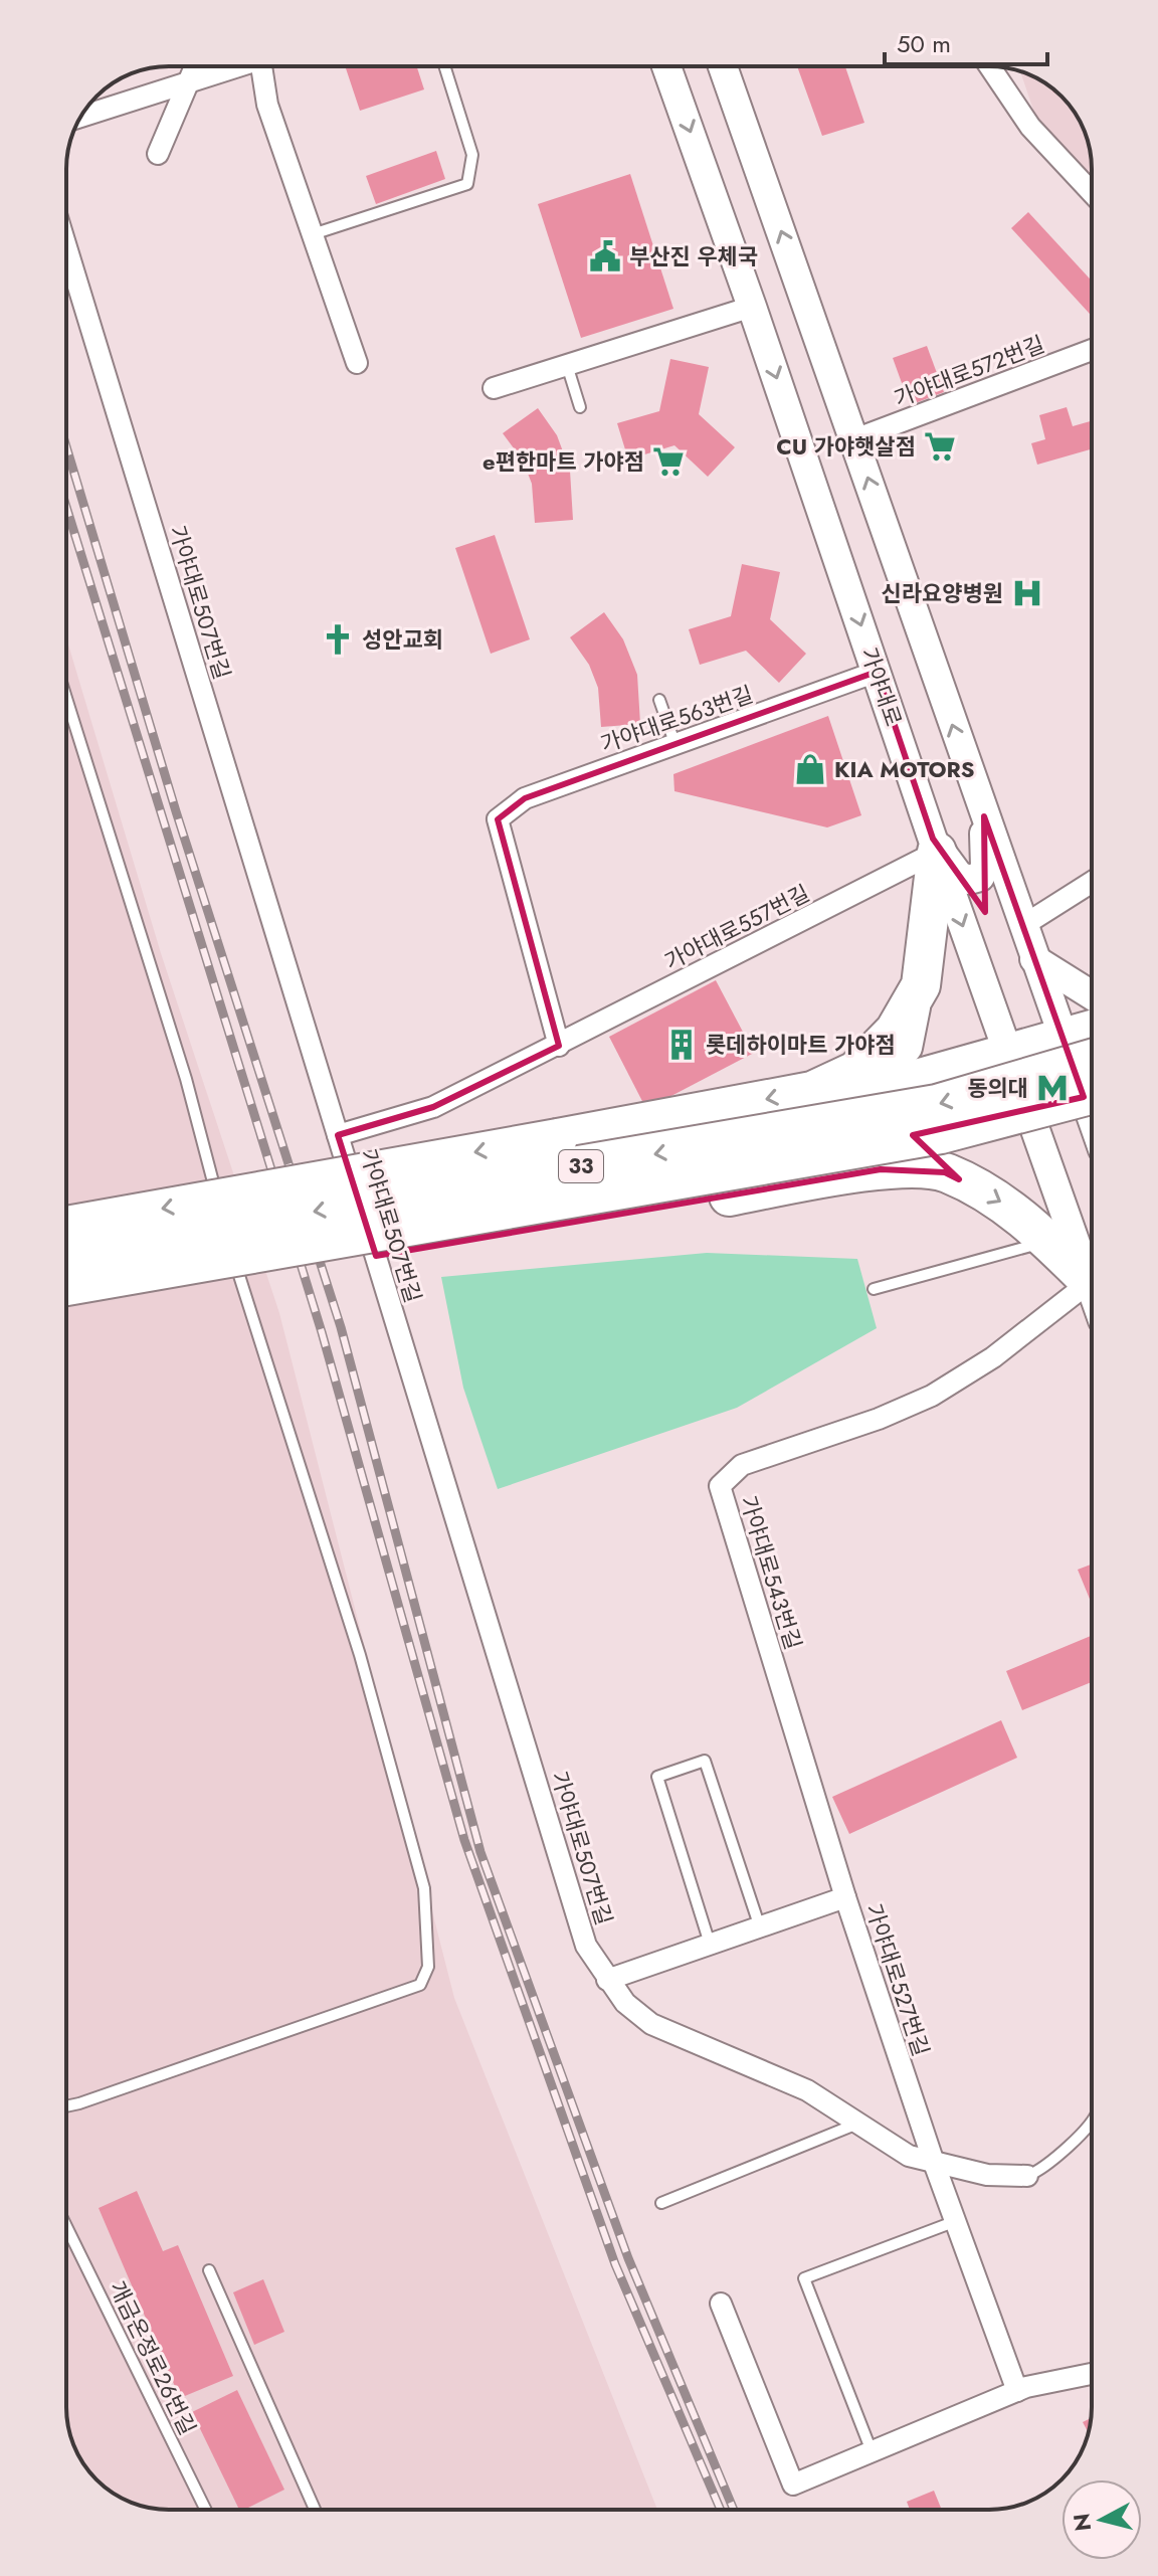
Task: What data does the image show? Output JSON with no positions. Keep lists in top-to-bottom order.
{
  "streets": {
    "highway": ["33"],
    "main road": ["가야대로"],
    "street": [
      "가야대로572번길",
      "가야대로507번길",
      "가야대로563번길",
      "가야대로557번길",
      "가야대로543번길",
      "가야대로527번길"
    ],
    "lane": ["개금온정로26번길"]
  },
  "crossings": [
    ["가야대로507번길", "가야대로557번길"],
    ["가야대로507번길", "가야대로527번길"],
    ["가야대로", "가야대로563번길"],
    ["가야대로", "가야대로557번길"],
    ["가야대로", "가야대로543번길"],
    ["가야대로563번길", "가야대로557번길"],
    ["가야대로543번길", "가야대로527번길"]
  ],
  "places": {
    "public building": ["부산진 우체국"],
    "supermarket": ["CU 가야햇살점", "e편한마트 가야점"],
    "hospital": ["신라요양병원"],
    "church": ["성안교회"],
    "shop": ["KIA MOTORS"],
    "building": ["롯데하이마트 가야점"],
    "metro station": ["동의대"]
  },
  "scale_bar": "50 m",
  "north": "left"
}
